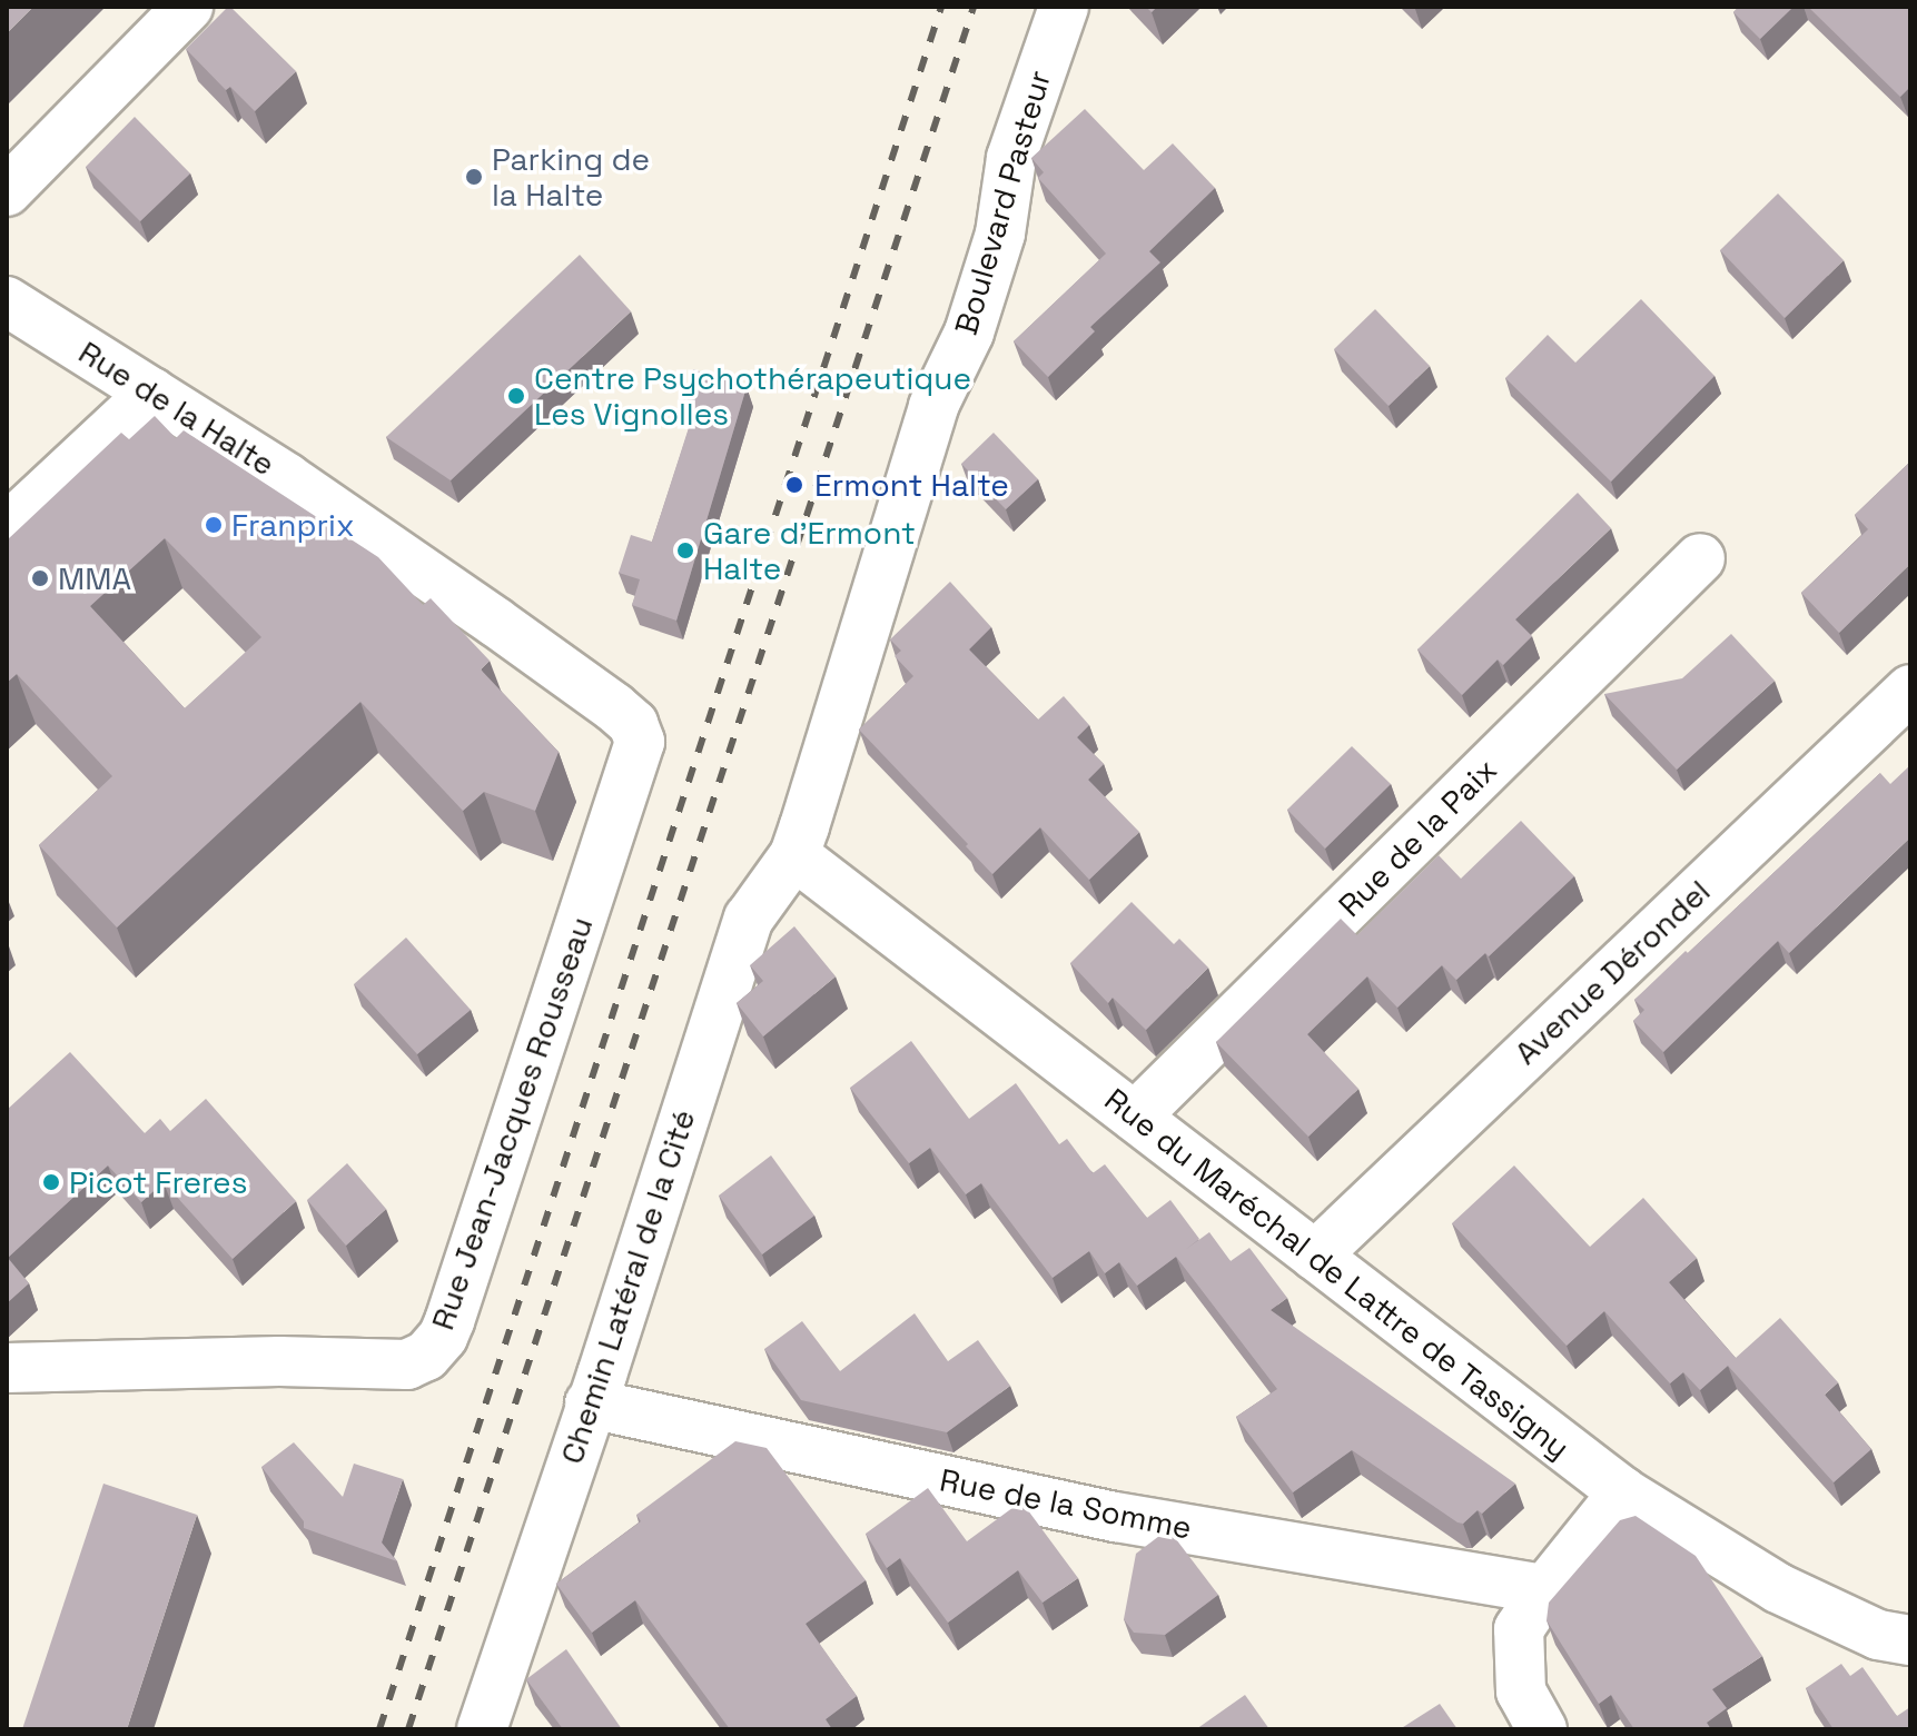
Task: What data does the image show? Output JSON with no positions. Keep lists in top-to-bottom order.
{
  "streets": {
    "street": [
      "Boulevard Pasteur",
      "Rue de la Halte",
      "Rue de la Paix",
      "Avenue Dérondel",
      "Rue Jean-Jacques Rousseau",
      "Rue du Maréchal de Lattre de Tassigny",
      "Chemin Latéral de la Cité",
      "Rue de la Somme"
    ]
  },
  "crossings": [
    ["Boulevard Pasteur", "Rue du Maréchal de Lattre de Tassigny"],
    ["Boulevard Pasteur", "Chemin Latéral de la Cité"],
    ["Rue de la Halte", "Rue Jean-Jacques Rousseau"],
    ["Rue de la Paix", "Rue du Maréchal de Lattre de Tassigny"],
    ["Avenue Dérondel", "Rue du Maréchal de Lattre de Tassigny"],
    ["Rue du Maréchal de Lattre de Tassigny", "Chemin Latéral de la Cité"],
    ["Chemin Latéral de la Cité", "Rue de la Somme"]
  ],
  "places": [
    "Parking de la Halte",
    "Centre Psychothérapeutique Les Vignolles",
    "Ermont Halte",
    "Franprix",
    "Gare d'Ermont Halte",
    "MMA",
    "Picot Freres"
  ]
}
